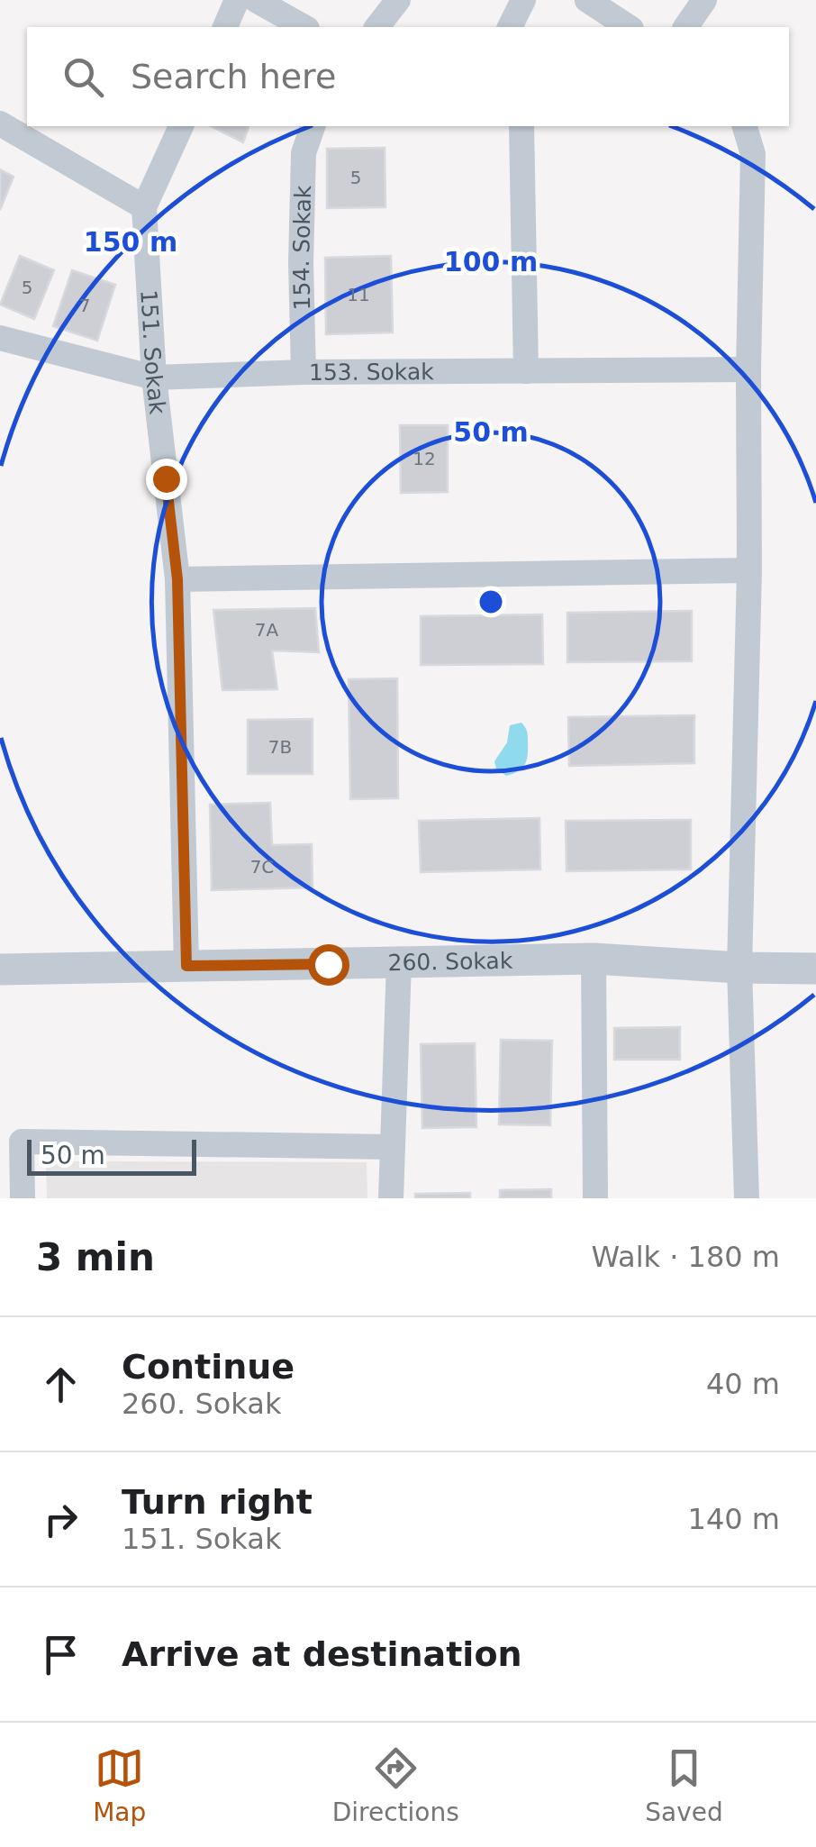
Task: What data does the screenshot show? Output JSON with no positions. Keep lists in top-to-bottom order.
{
  "streets": {
    "street": [
      "154. Sokak",
      "151. Sokak",
      "153. Sokak",
      "260. Sokak"
    ]
  },
  "crossings": [
    ["154. Sokak", "153. Sokak"],
    ["151. Sokak", "153. Sokak"],
    ["151. Sokak", "260. Sokak"]
  ],
  "house_numbers": [
    "5",
    "5",
    "11",
    "7",
    "12",
    "7A",
    "7B",
    "7C"
  ],
  "scale_bar": "50 m",
  "page": {
    "search": "Search here",
    "scale": "50 m",
    "heading": ["3 min", "Walk · 180 m"],
    "list": [
      ["Continue", "260. Sokak", "40 m"],
      ["Turn right", "151. Sokak", "140 m"],
      "Arrive at destination"
    ],
    "nav": ["Map", "Directions", "Saved"]
  },
  "rings": ["150 m", "100 m", "50 m"]
}
